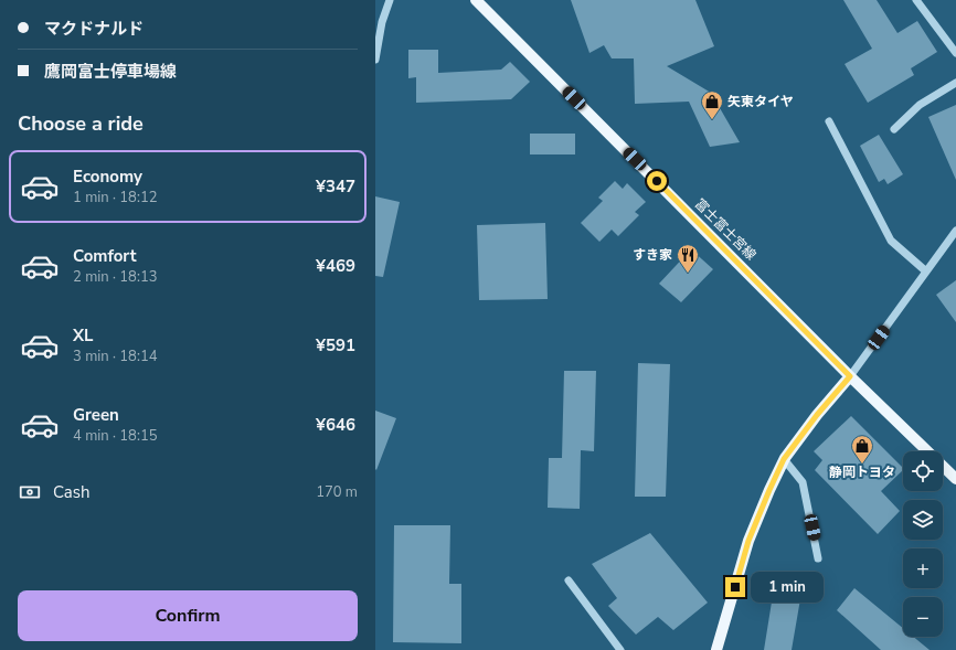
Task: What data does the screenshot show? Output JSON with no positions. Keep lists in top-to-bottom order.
{
  "streets": {
    "main road": ["富士富士宮線"]
  },
  "places": {
    "shop": ["矢東タイヤ", "静岡トヨタ"],
    "restaurant": ["すき家"]
  },
  "page": {
    "banner": ["マクドナルド", "鷹岡富士停車場線"],
    "heading": "Choose a ride",
    "list": [
      {
        "name": "Economy",
        "note": "1 min · 18:12",
        "value": "¥347"
      },
      {
        "name": "Comfort",
        "note": "2 min · 18:13",
        "value": "¥469"
      },
      {
        "name": "XL",
        "note": "3 min · 18:14",
        "value": "¥591"
      },
      {
        "name": "Green",
        "note": "4 min · 18:15",
        "value": "¥646"
      }
    ],
    "map_buttons": ["+", "−"],
    "pay": ["Cash", "170 m"],
    "bubble": "1 min",
    "buttons": "Confirm"
  }
}
